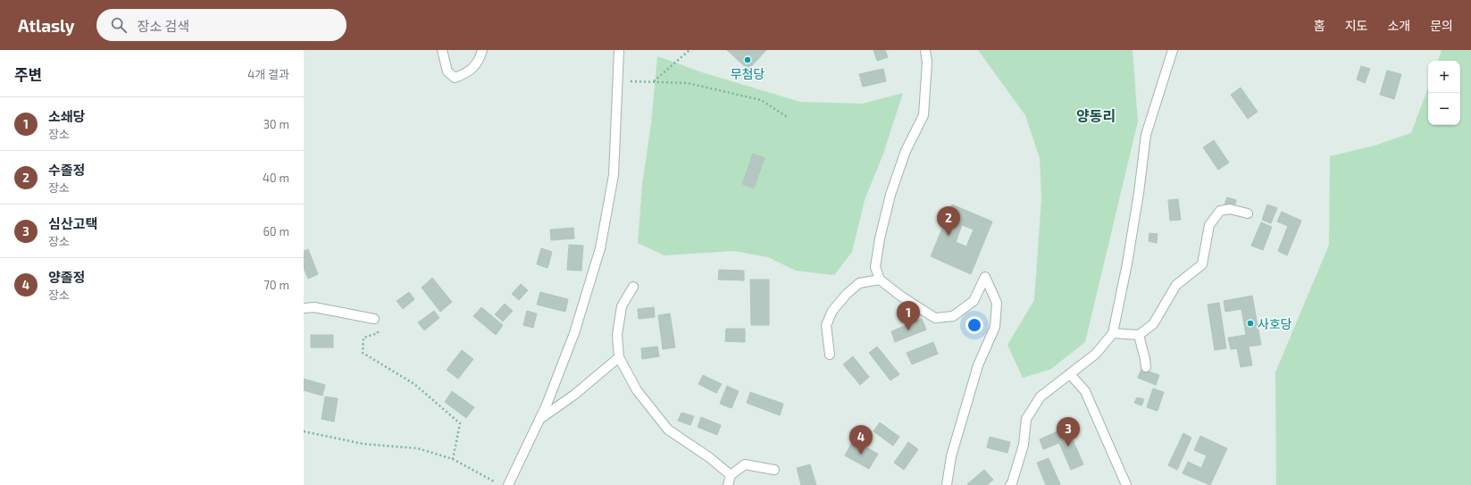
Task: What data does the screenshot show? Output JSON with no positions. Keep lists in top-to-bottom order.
{
  "districts": ["양동리"],
  "places": ["무첨당", "사호당"],
  "page": {
    "header": "Atlasly",
    "search": "장소 검색",
    "nav": [
      "홈",
      "지도",
      "소개",
      "문의"
    ],
    "heading": ["주변", "4개 결과"],
    "map_buttons": ["+", "−"],
    "list": [
      {
        "mark": "1",
        "name": "소쇄당",
        "note": "장소",
        "value": "30 m"
      },
      {
        "mark": "2",
        "name": "수졸정",
        "note": "장소",
        "value": "40 m"
      },
      {
        "mark": "3",
        "name": "심산고택",
        "note": "장소",
        "value": "60 m"
      },
      {
        "mark": "4",
        "name": "양졸정",
        "note": "장소",
        "value": "70 m"
      }
    ],
    "pins": [
      "2",
      "1",
      "3",
      "4"
    ]
  }
}
